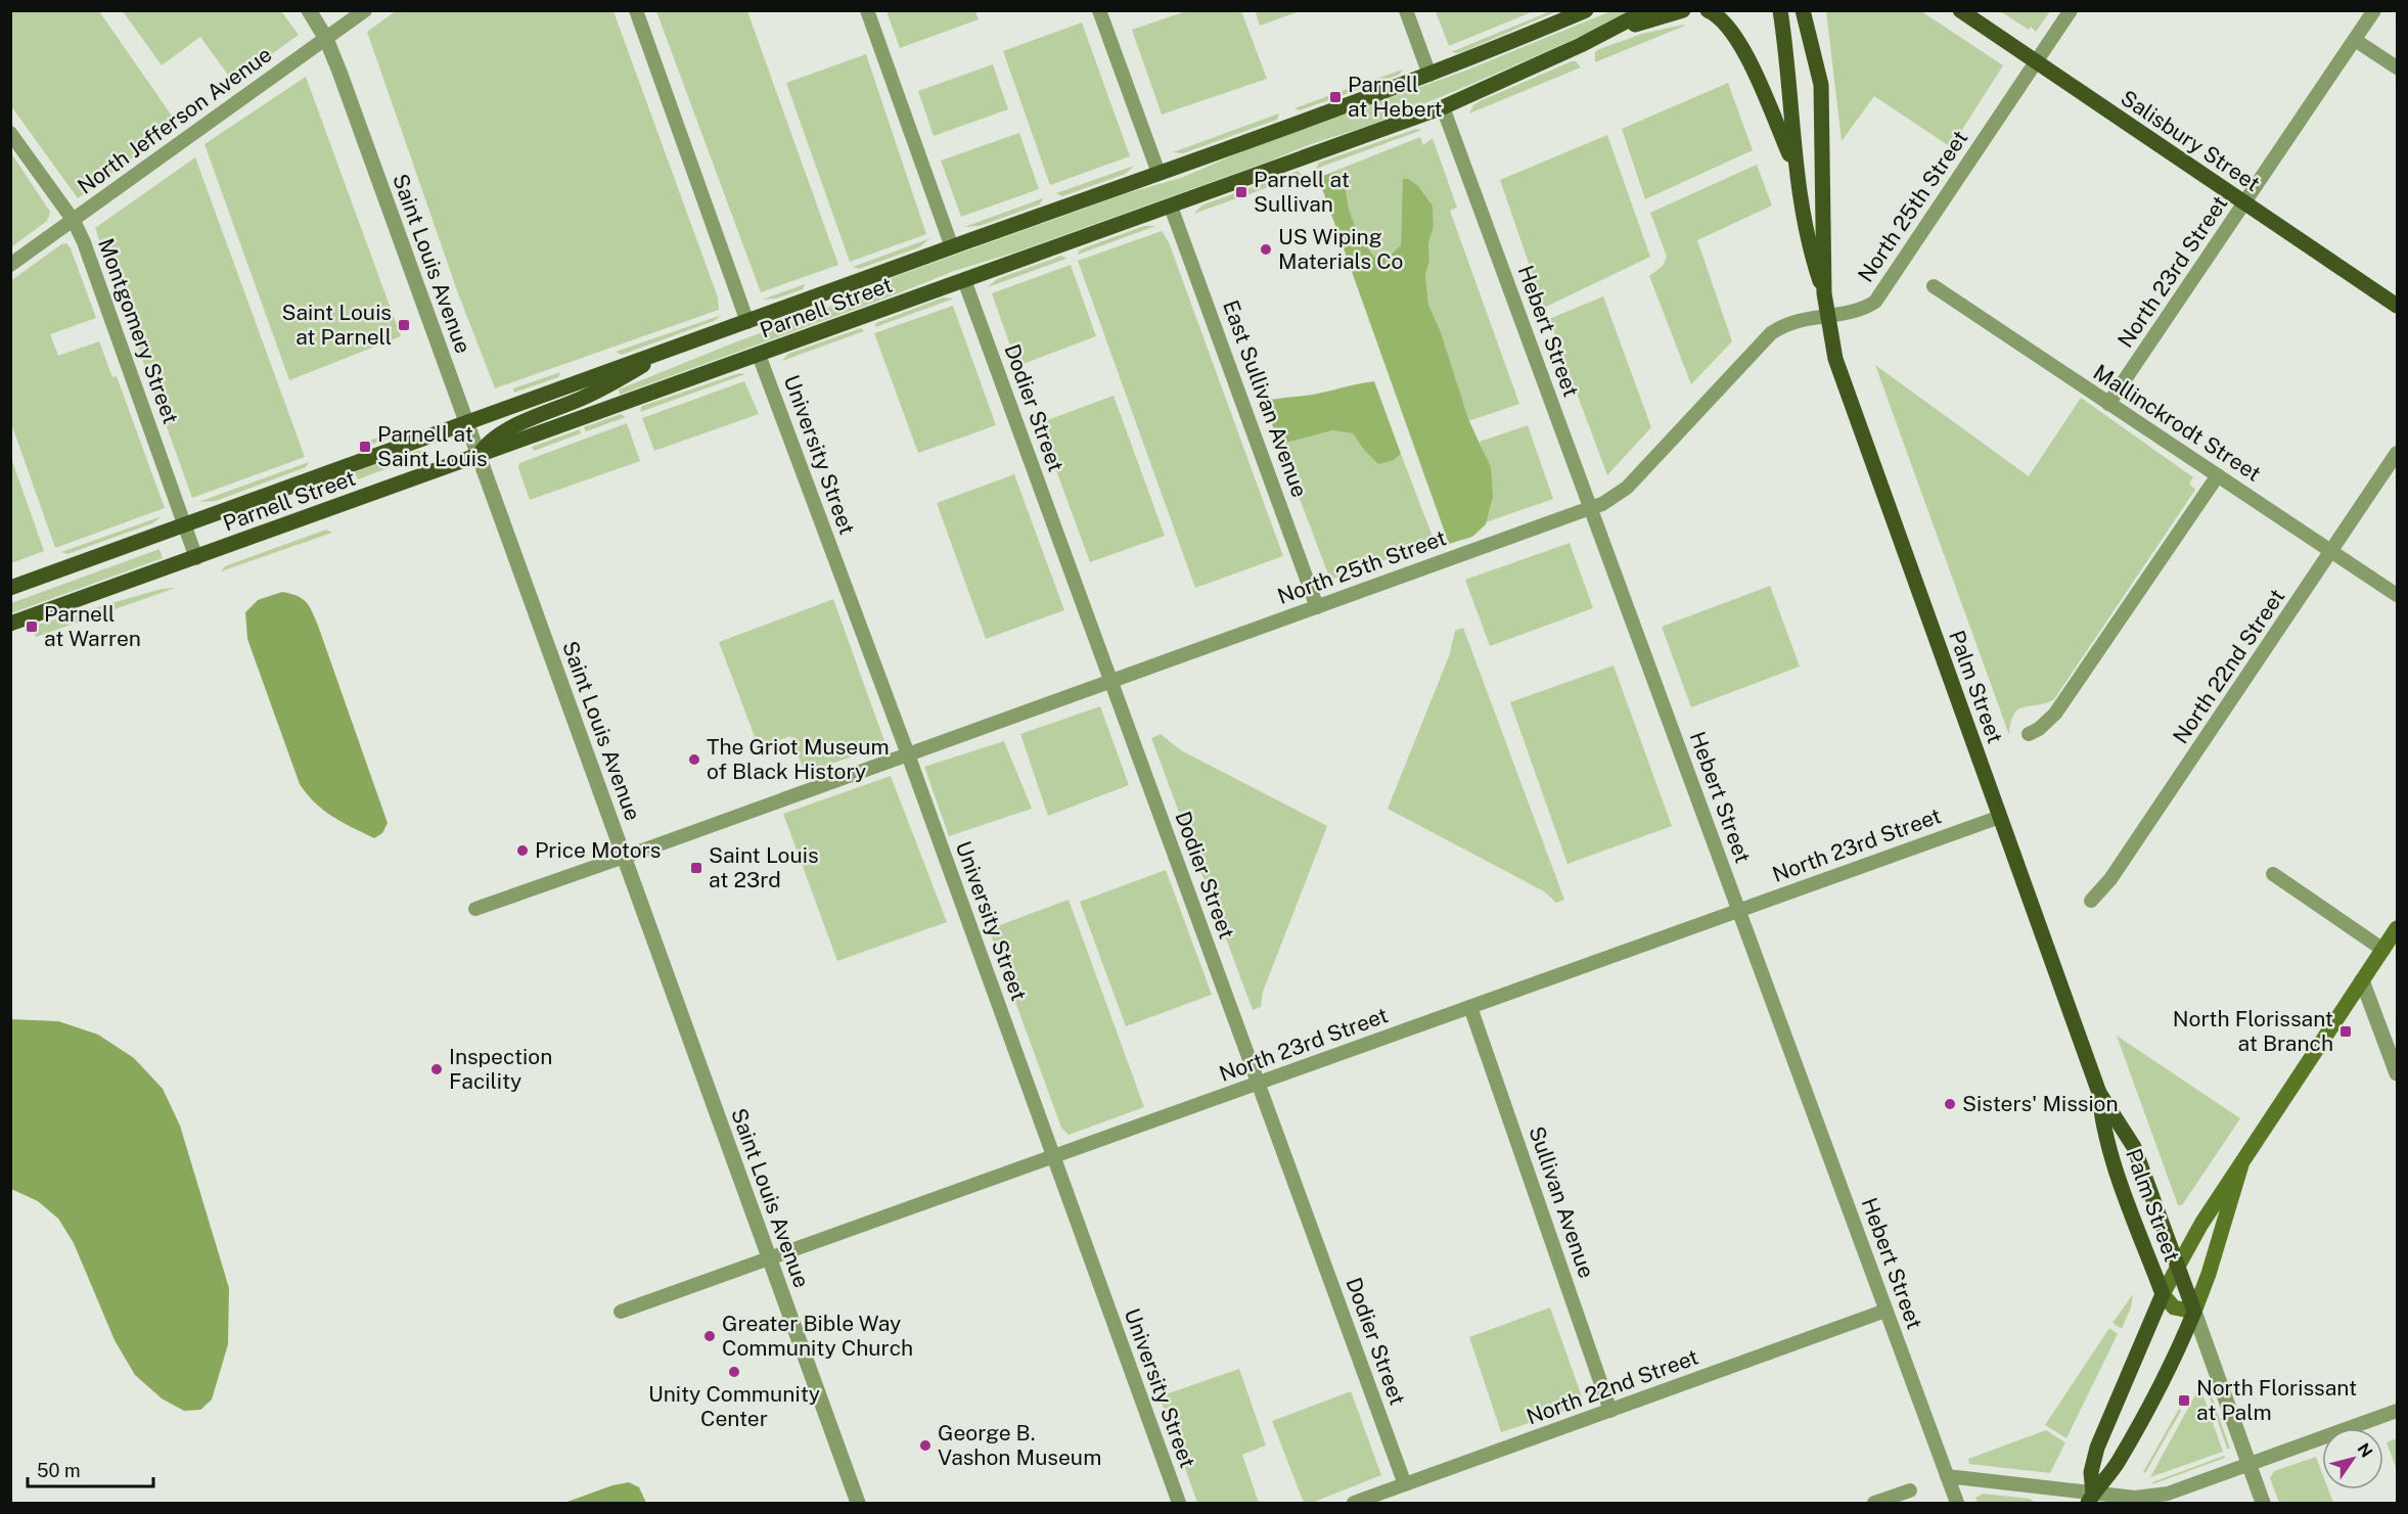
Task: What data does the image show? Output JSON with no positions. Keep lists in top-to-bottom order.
{
  "streets": {
    "main road": ["Salisbury Street", "Parnell Street", "Palm Street"],
    "street": [
      "North Jefferson Avenue",
      "North 25th Street",
      "Saint Louis Avenue",
      "North 23rd Street",
      "Montgomery Street",
      "Hebert Street",
      "East Sullivan Avenue",
      "Dodier Street",
      "Mallinckrodt Street",
      "University Street",
      "North 22nd Street",
      "Sullivan Avenue"
    ]
  },
  "crossings": [
    ["North Jefferson Avenue", "Saint Louis Avenue"],
    ["North Jefferson Avenue", "Montgomery Street"],
    ["Salisbury Street", "North 25th Street"],
    ["Salisbury Street", "North 23rd Street"],
    ["North 25th Street", "Saint Louis Avenue"],
    ["North 25th Street", "Hebert Street"],
    ["North 25th Street", "East Sullivan Avenue"],
    ["North 25th Street", "Dodier Street"],
    ["North 25th Street", "University Street"],
    ["North 25th Street", "Palm Street"],
    ["Saint Louis Avenue", "North 23rd Street"],
    ["Saint Louis Avenue", "Parnell Street"],
    ["North 23rd Street", "Hebert Street"],
    ["North 23rd Street", "Dodier Street"],
    ["North 23rd Street", "Mallinckrodt Street"],
    ["North 23rd Street", "University Street"],
    ["North 23rd Street", "Palm Street"],
    ["North 23rd Street", "Sullivan Avenue"],
    ["Parnell Street", "Montgomery Street"],
    ["Parnell Street", "Hebert Street"],
    ["Parnell Street", "East Sullivan Avenue"],
    ["Parnell Street", "Dodier Street"],
    ["Parnell Street", "University Street"],
    ["Hebert Street", "North 22nd Street"],
    ["Dodier Street", "North 22nd Street"],
    ["Mallinckrodt Street", "North 22nd Street"],
    ["North 22nd Street", "Sullivan Avenue"]
  ],
  "places": {
    "transit": [
      "Parnell at Hebert",
      "Parnell at Sullivan",
      "Saint Louis at Parnell",
      "Parnell at Saint Louis",
      "Parnell at Warren",
      "Saint Louis at 23rd",
      "North Florissant at Branch",
      "North Florissant at Palm"
    ],
    "other": [
      "US Wiping Materials Co",
      "The Griot Museum of Black History",
      "Price Motors",
      "Inspection Facility",
      "Sisters' Mission",
      "Greater Bible Way Community Church",
      "Unity Community Center",
      "George B. Vashon Museum"
    ]
  },
  "scale_bar": "50 m",
  "north": "top right"
}
